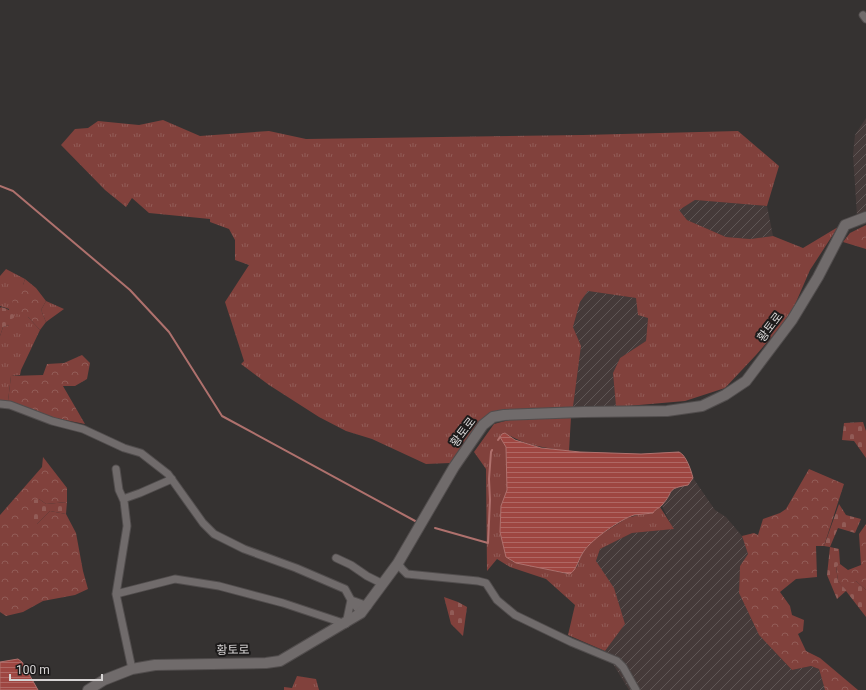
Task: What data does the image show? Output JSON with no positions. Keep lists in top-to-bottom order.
{
  "streets": {
    "main road": ["황토로"]
  },
  "scale_bar": "100 m"
}
